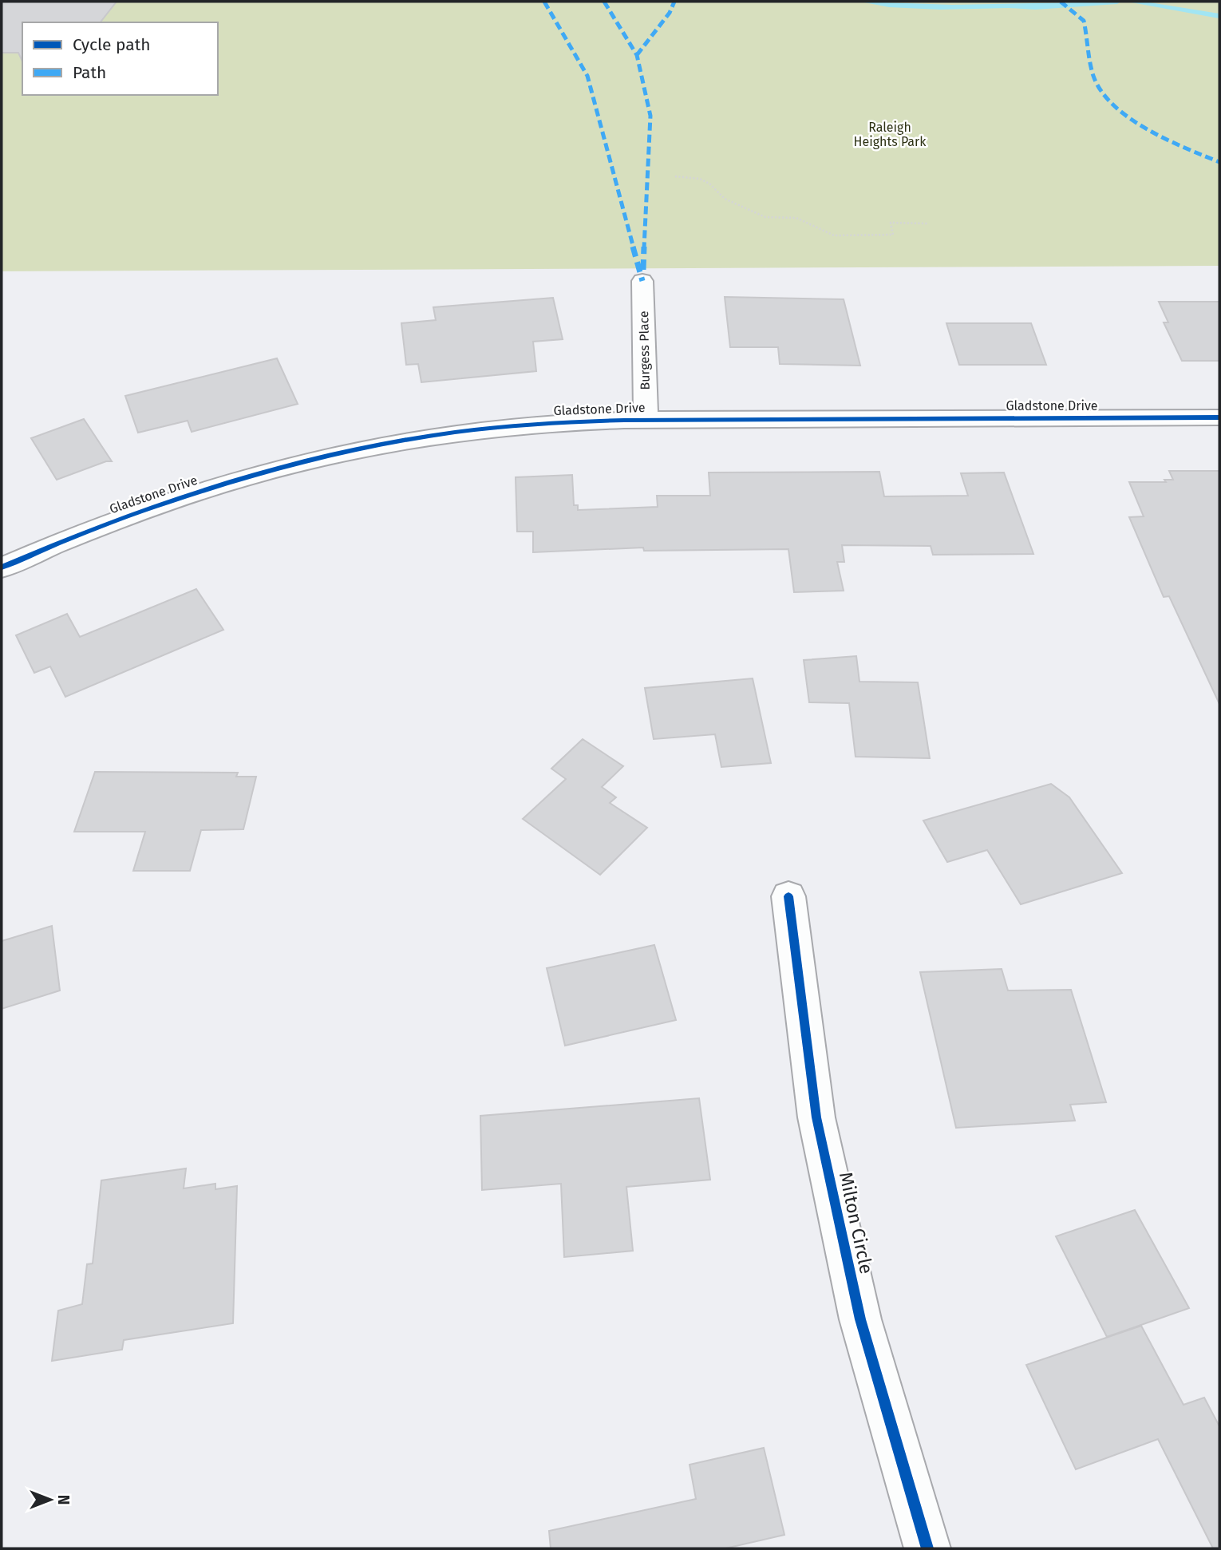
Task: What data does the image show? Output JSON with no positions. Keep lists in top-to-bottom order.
{
  "streets": {
    "street": ["Burgess Place", "Gladstone Drive", "Milton Circle"]
  },
  "crossings": [
    ["Burgess Place", "Gladstone Drive"]
  ],
  "parks": ["Raleigh Heights Park"],
  "legend": ["Cycle path", "Path"],
  "north": "right"
}
